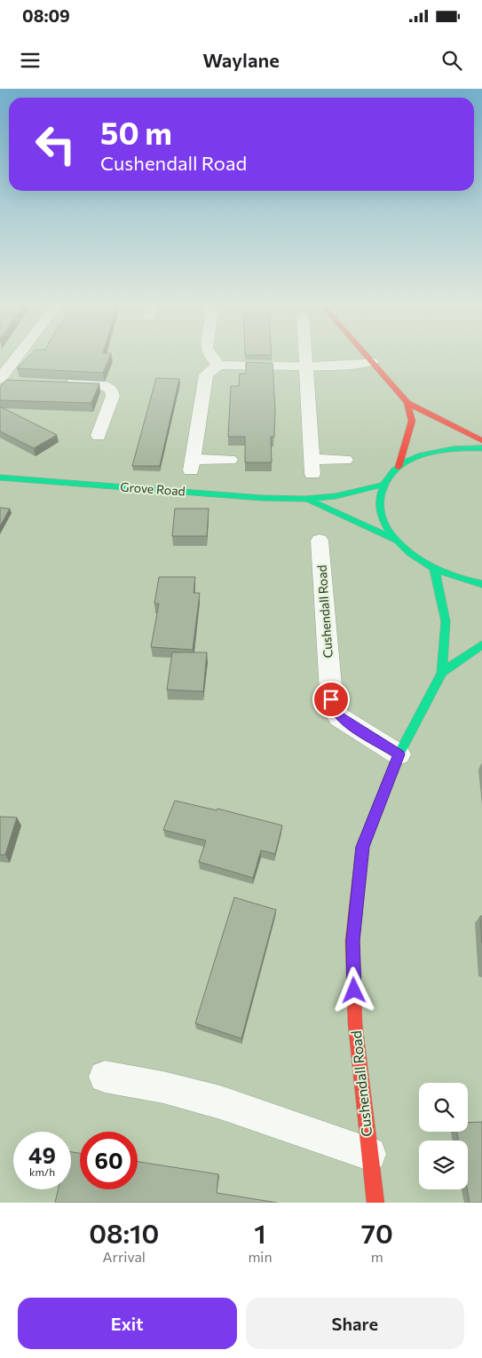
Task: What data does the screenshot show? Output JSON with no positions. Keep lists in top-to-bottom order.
{
  "streets": {
    "main road": ["Grove Road", "Cushendall Road"]
  },
  "page": {
    "status": "08:09",
    "header": "Waylane",
    "turn": ["50 m", "Cushendall Road"],
    "speed": "49 km/h",
    "limit": "60",
    "eta": [
      "08:10",
      "Arrival",
      "1",
      "min",
      "70",
      "m"
    ],
    "buttons": ["Exit", "Share"]
  }
}
